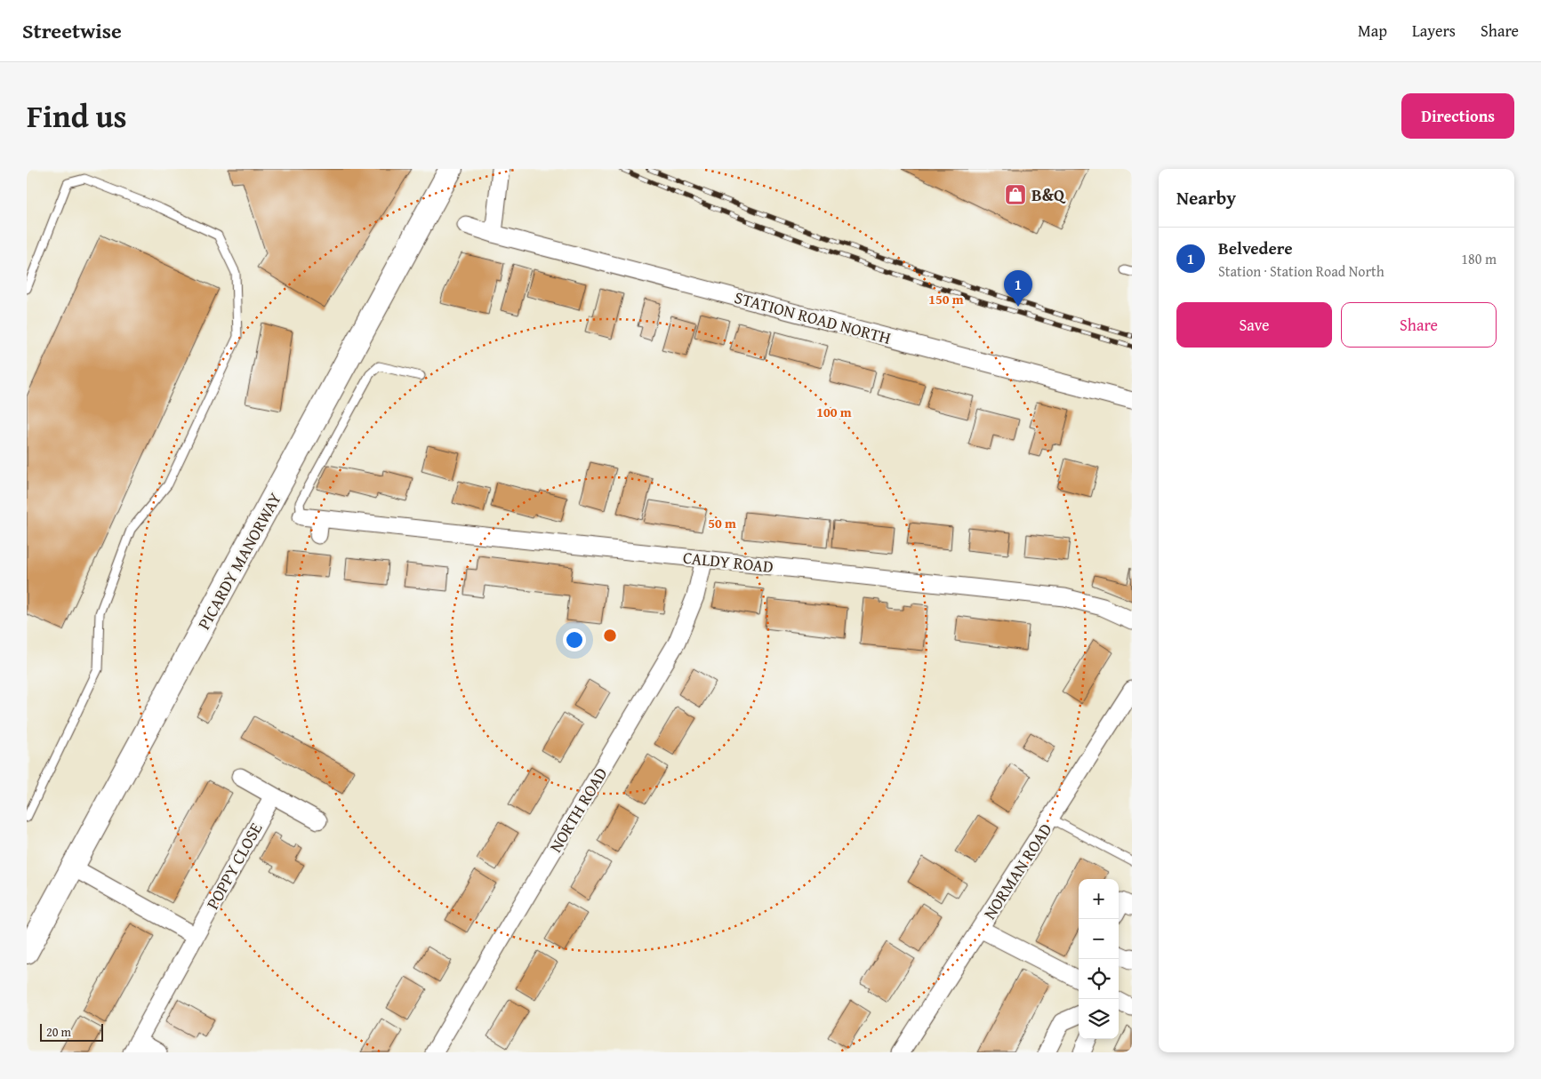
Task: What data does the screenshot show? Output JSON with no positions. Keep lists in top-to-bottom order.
{
  "streets": {
    "main road": ["PICARDY MANORWAY"],
    "street": [
      "STATION ROAD NORTH",
      "CALDY ROAD",
      "NORTH ROAD",
      "POPPY CLOSE",
      "NORMAN ROAD"
    ]
  },
  "crossings": [
    ["CALDY ROAD", "NORTH ROAD"]
  ],
  "places": {
    "shop": ["B&Q"]
  },
  "scale_bar": "20 m",
  "page": {
    "header": "Streetwise",
    "nav": ["Map", "Layers", "Share"],
    "title": "Find us",
    "buttons": [
      "Directions",
      ["Save", "Share"]
    ],
    "heading": "Nearby",
    "list": [
      {
        "mark": "1",
        "name": "Belvedere",
        "note": "Station · Station Road North",
        "value": "180 m"
      }
    ],
    "pins": "1",
    "map_buttons": ["+", "−"],
    "scale": "20 m"
  },
  "rings": ["150 m", "100 m", "50 m"]
}
